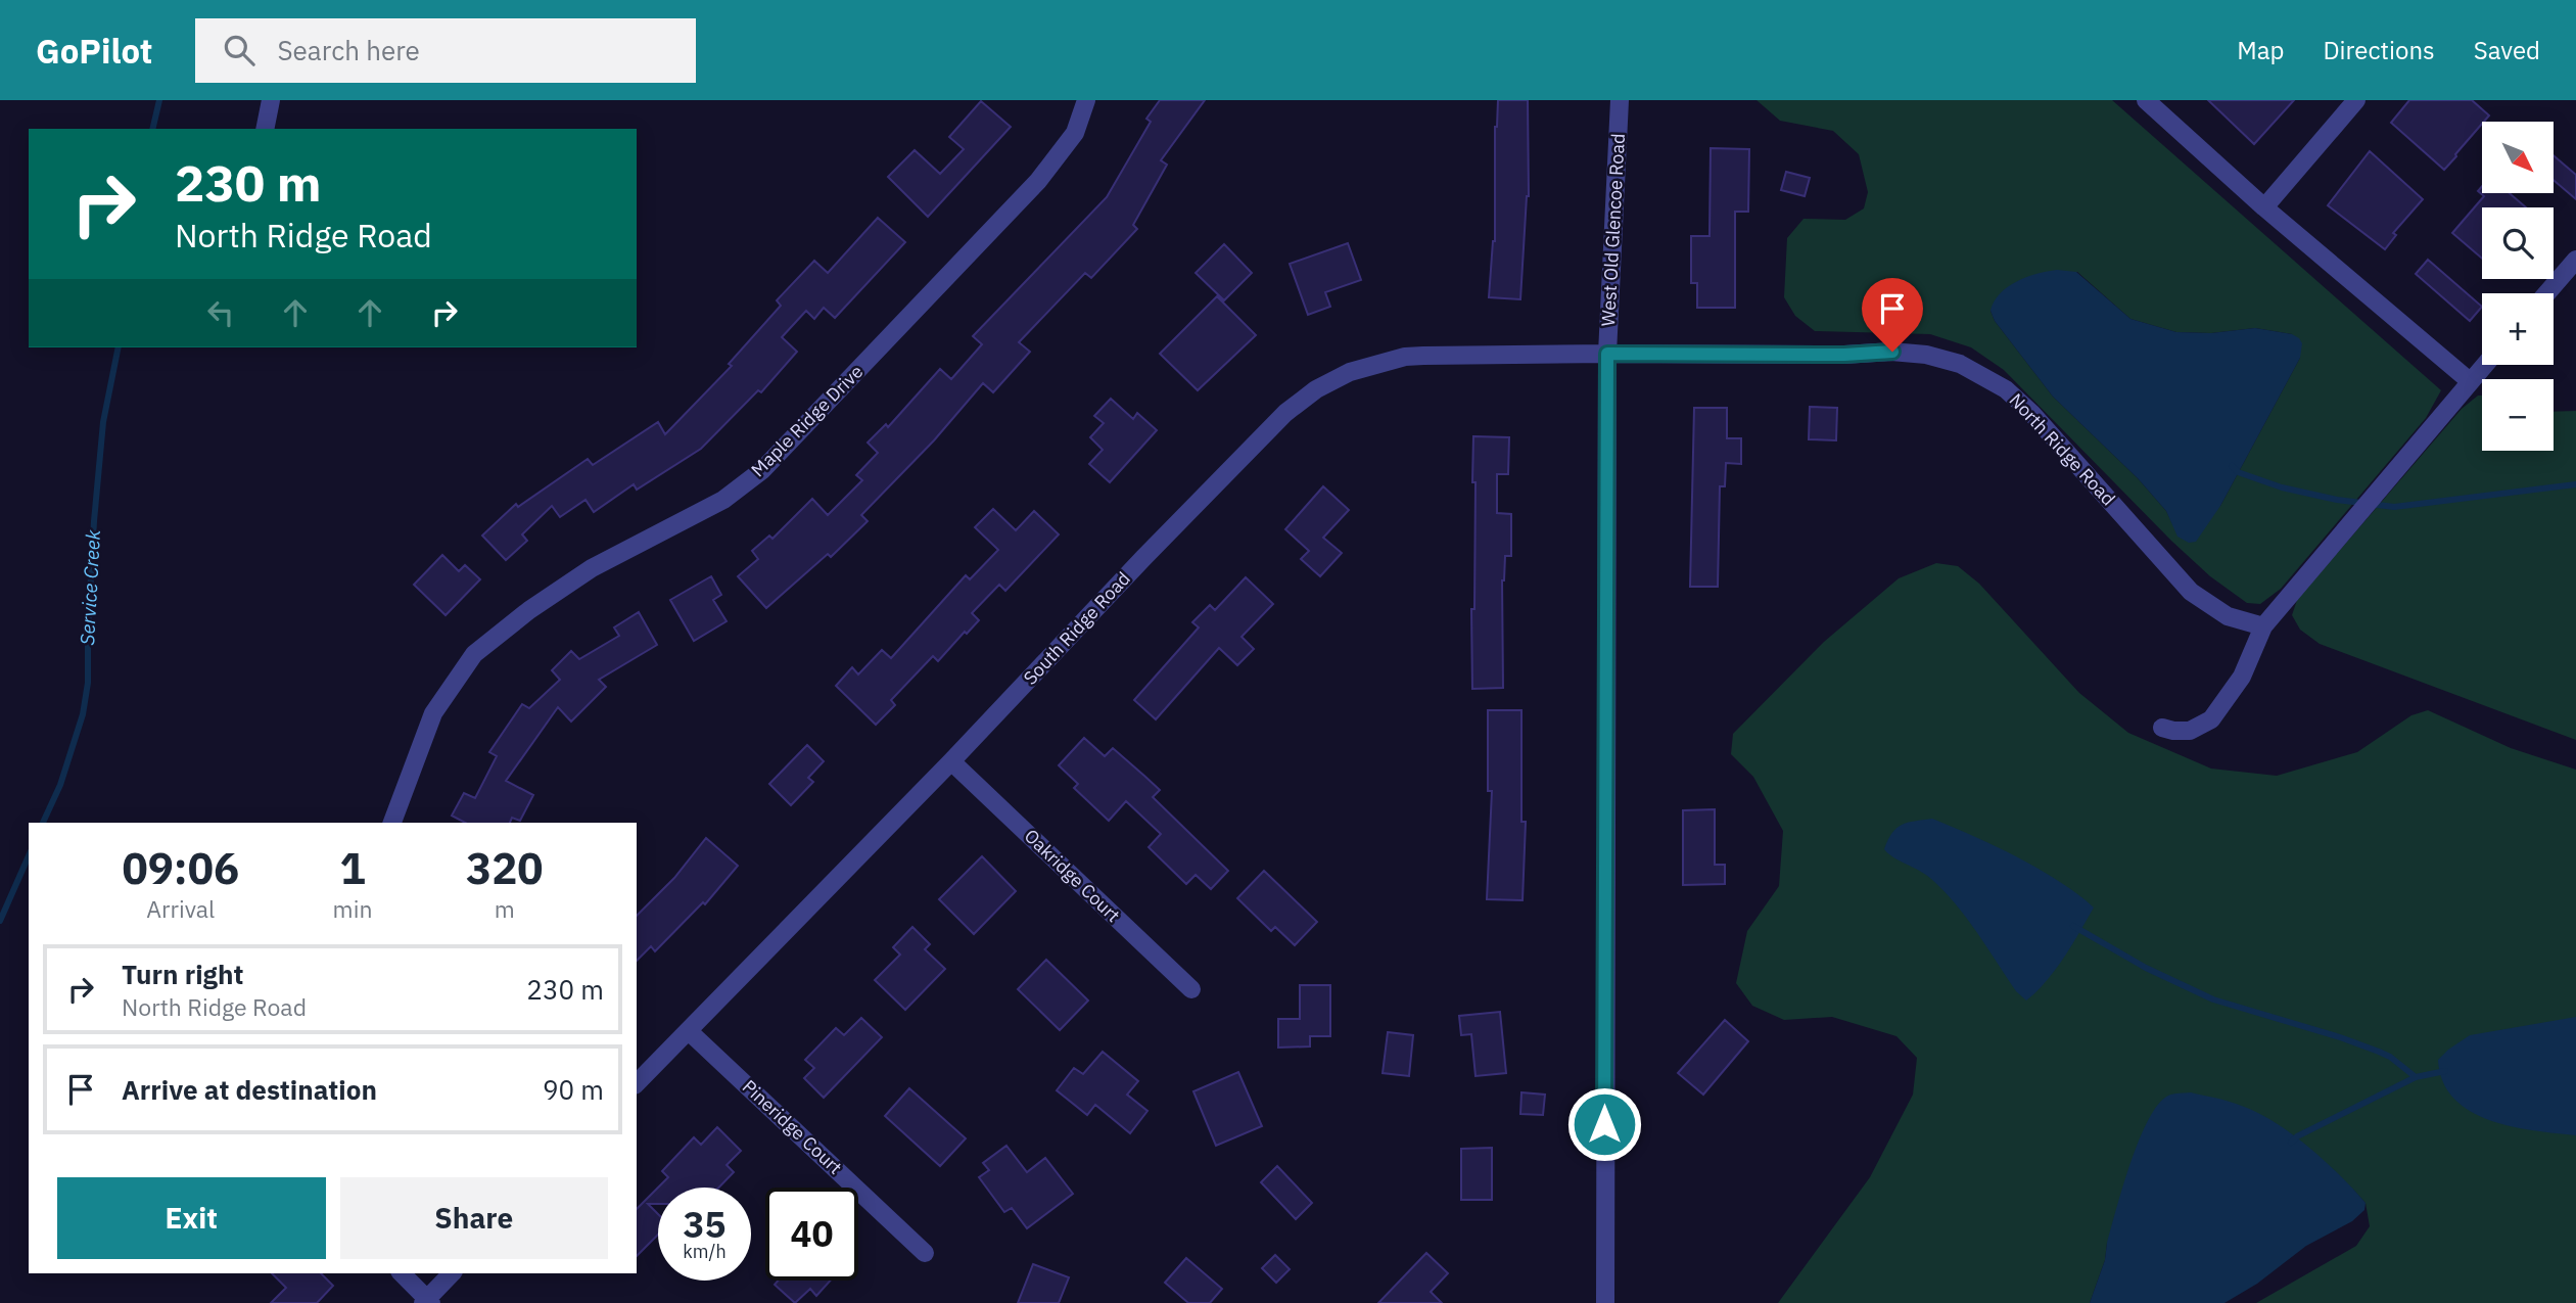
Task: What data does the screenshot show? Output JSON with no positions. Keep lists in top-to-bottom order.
{
  "streets": {
    "street": [
      "West Old Glencoe Road",
      "Maple Ridge Drive",
      "North Ridge Road",
      "South Ridge Road",
      "Oakridge Court",
      "Pineridge Court"
    ]
  },
  "crossings": [
    ["West Old Glencoe Road", "North Ridge Road"],
    ["West Old Glencoe Road", "South Ridge Road"],
    ["North Ridge Road", "South Ridge Road"],
    ["South Ridge Road", "Oakridge Court"],
    ["South Ridge Road", "Pineridge Court"]
  ],
  "water": ["Service Creek"],
  "north": "bottom right",
  "page": {
    "header": "GoPilot",
    "search": "Search here",
    "nav": ["Map", "Directions", "Saved"],
    "map_buttons": ["+", "−"],
    "turn": ["230 m", "North Ridge Road"],
    "eta": [
      "09:06",
      "Arrival",
      "1",
      "min",
      "320",
      "m"
    ],
    "list": [
      {
        "name": "Turn right",
        "note": "North Ridge Road",
        "value": "230 m"
      },
      {
        "name": "Arrive at destination",
        "value": "90 m"
      }
    ],
    "buttons": ["Exit", "Share"],
    "speed": "35 km/h",
    "limit": "40"
  }
}
